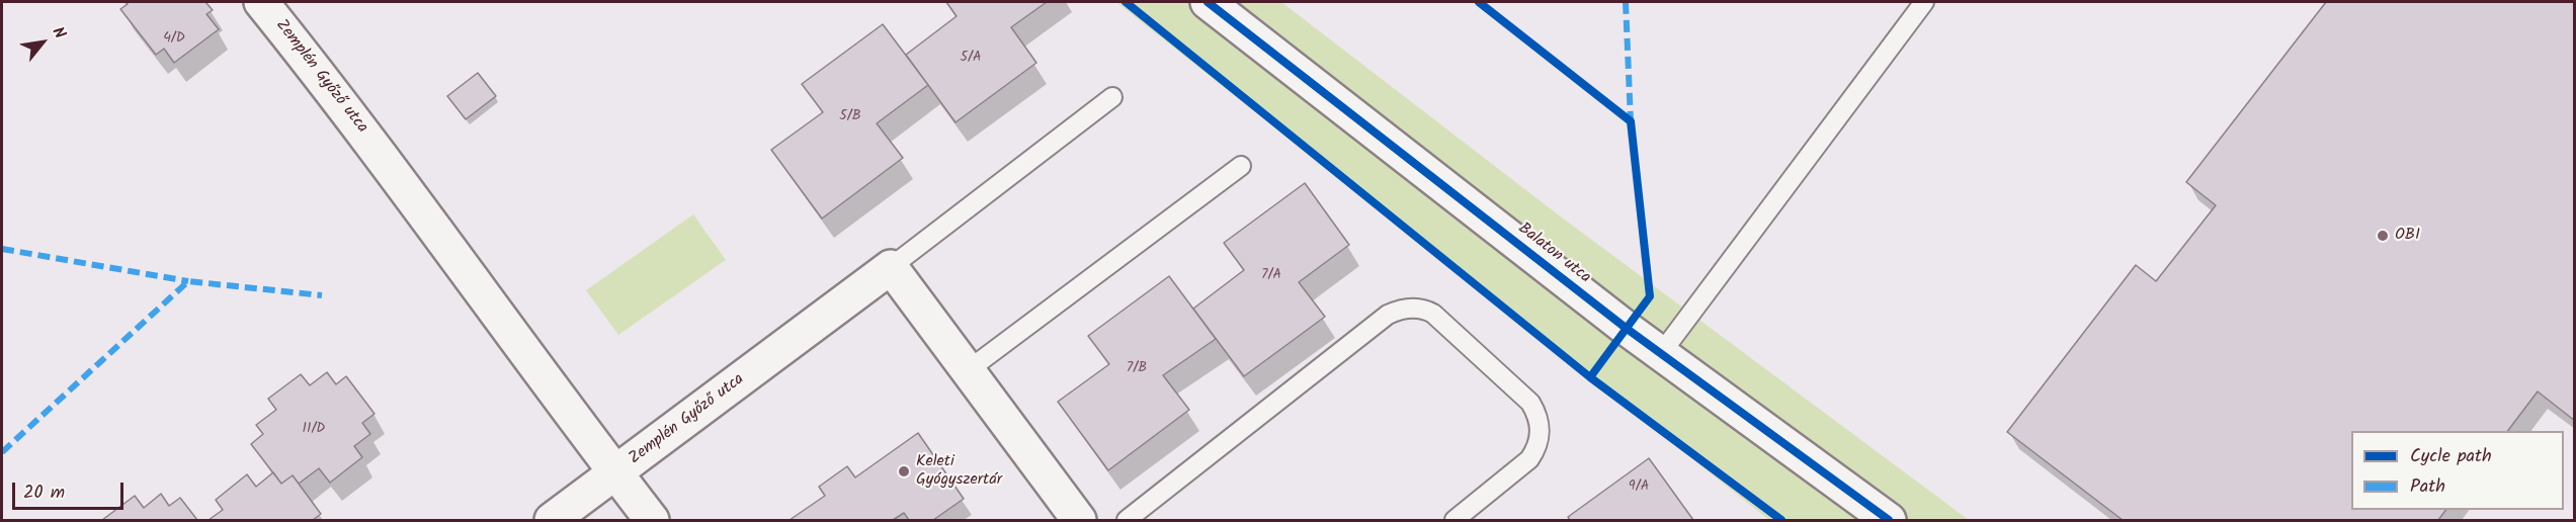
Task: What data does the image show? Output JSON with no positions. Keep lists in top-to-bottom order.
{
  "streets": {
    "street": ["Zemplén Győző utca", "Balaton utca"]
  },
  "places": ["OBI", "Keleti Gyógyszertár"],
  "house_numbers": [
    "4/D",
    "5/A",
    "5/B",
    "7/A",
    "7/B",
    "11/D",
    "9/A"
  ],
  "legend": ["Cycle path", "Path"],
  "scale_bar": "20 m",
  "north": "top right"
}
